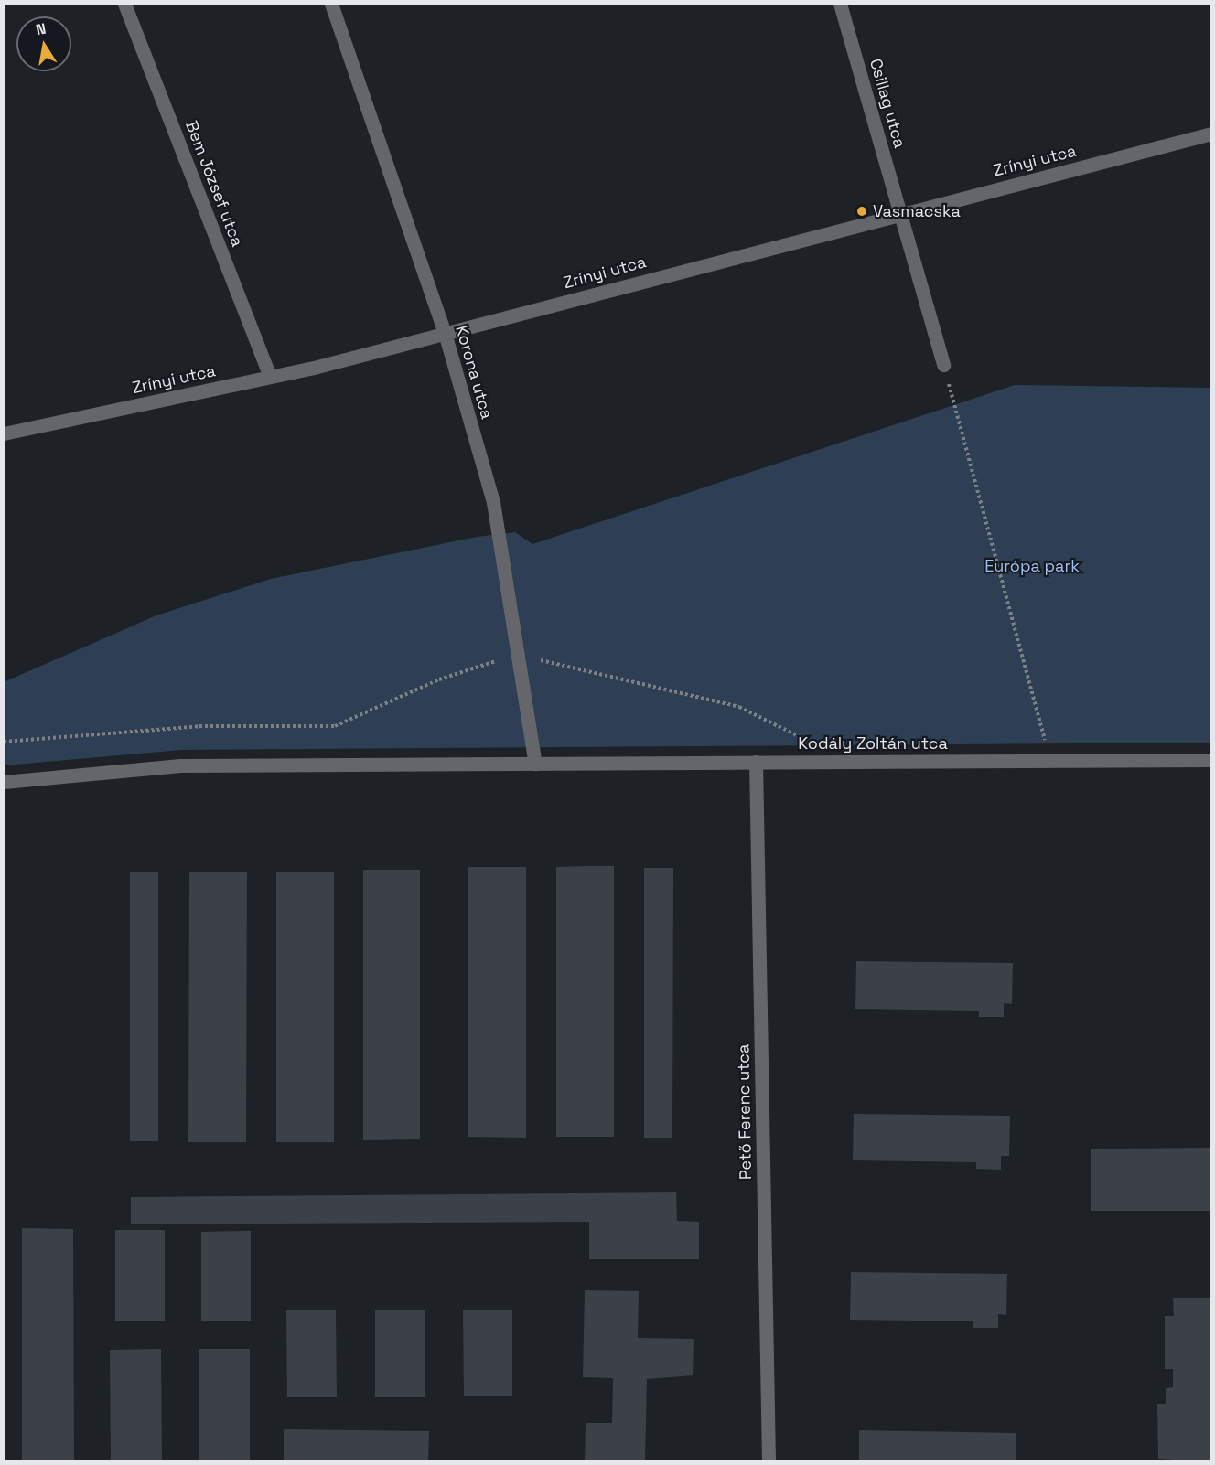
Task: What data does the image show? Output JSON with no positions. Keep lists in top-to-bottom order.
{
  "streets": {
    "street": [
      "Csillag utca",
      "Zrínyi utca",
      "Bem József utca",
      "Korona utca",
      "Kodály Zoltán utca",
      "Pető Ferenc utca"
    ]
  },
  "crossings": [
    ["Csillag utca", "Zrínyi utca"],
    ["Zrínyi utca", "Bem József utca"],
    ["Zrínyi utca", "Korona utca"],
    ["Korona utca", "Kodály Zoltán utca"],
    ["Kodály Zoltán utca", "Pető Ferenc utca"]
  ],
  "parks": ["Európa park"],
  "places": ["Vasmacska"],
  "north": "top"
}
